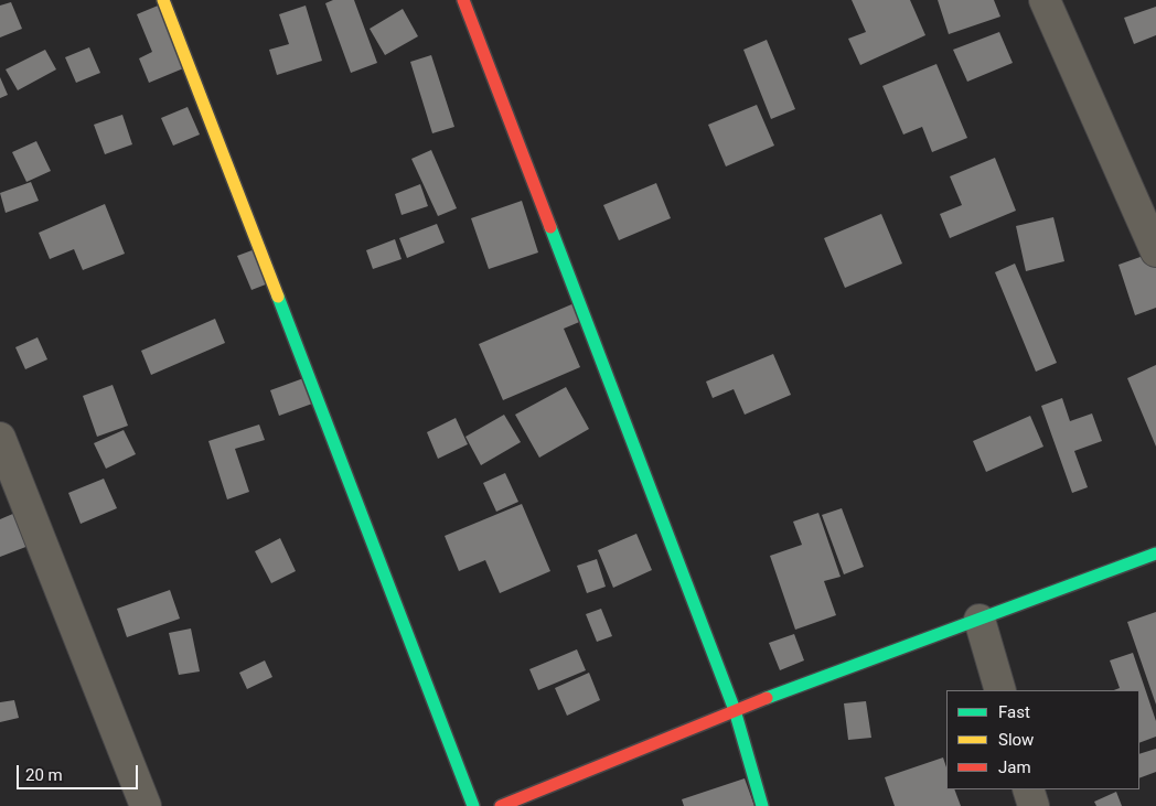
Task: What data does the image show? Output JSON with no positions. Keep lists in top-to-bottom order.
{
  "legend": ["Fast", "Slow", "Jam"],
  "scale_bar": "20 m"
}
